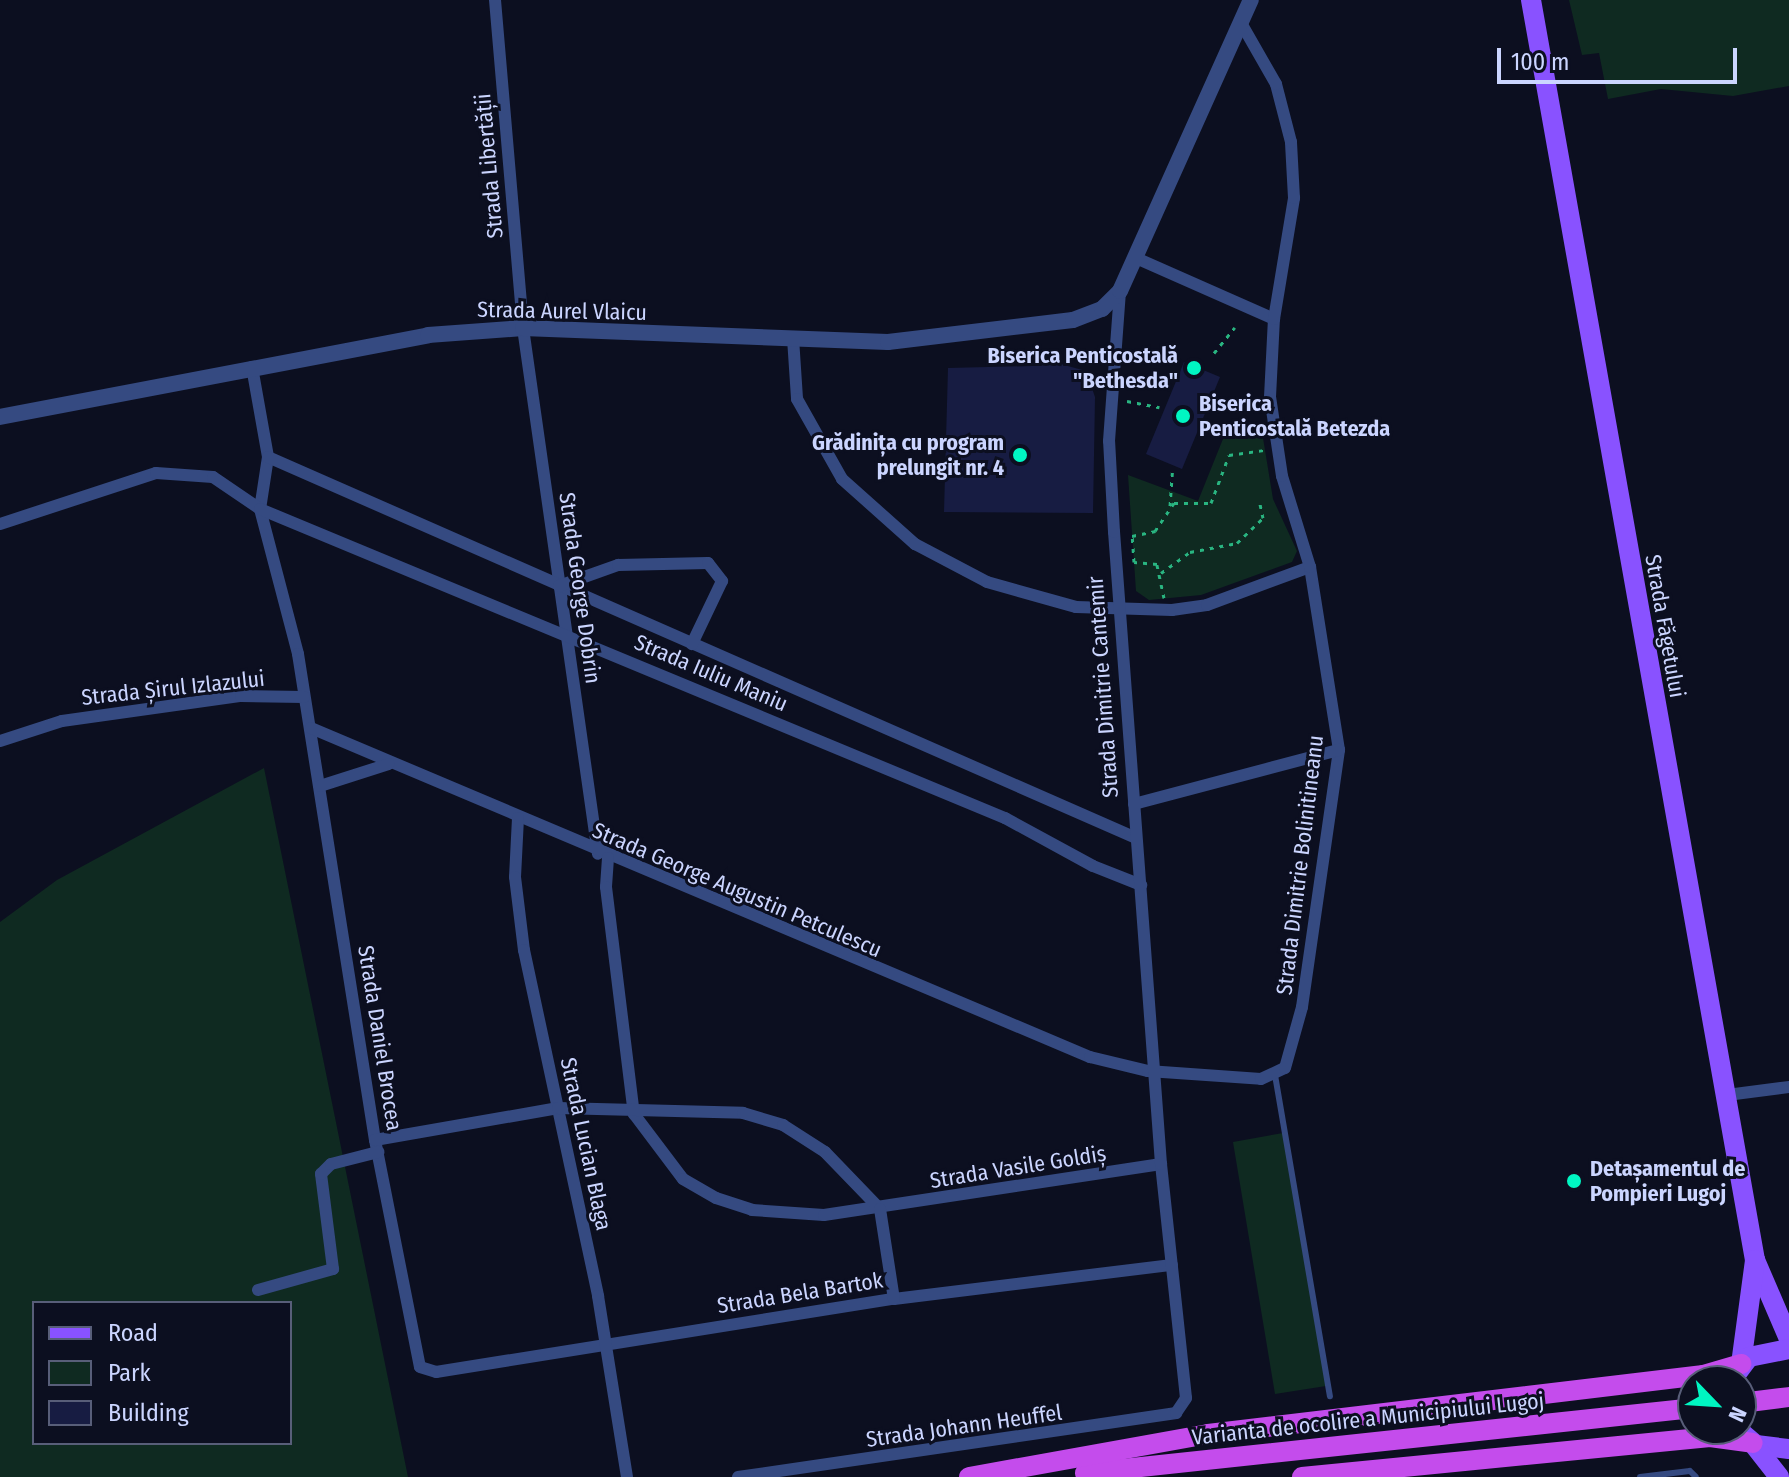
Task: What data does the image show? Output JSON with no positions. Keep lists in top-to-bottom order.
{
  "streets": {
    "highway": ["Varianta de ocolire a Municipiului Lugoj"],
    "main road": ["Strada Făgetului"],
    "street": [
      "Strada Libertății",
      "Strada Aurel Vlaicu",
      "Strada George Dobrin",
      "Strada Iuliu Maniu",
      "Strada Dimitrie Cantemir",
      "Strada Șirul Izlazului",
      "Strada Dimitrie Bolinitineanu",
      "Strada George Augustin Petculescu",
      "Strada Daniel Brocea",
      "Strada Lucian Blaga",
      "Strada Vasile Goldiș",
      "Strada Bela Bartok",
      "Strada Johann Heuffel"
    ]
  },
  "crossings": [
    ["Strada Libertății", "Strada Aurel Vlaicu"],
    ["Strada Libertății", "Strada George Dobrin"],
    ["Strada Aurel Vlaicu", "Strada George Dobrin"],
    ["Strada Aurel Vlaicu", "Strada Dimitrie Cantemir"],
    ["Strada George Dobrin", "Strada Iuliu Maniu"],
    ["Strada George Dobrin", "Strada George Augustin Petculescu"],
    ["Strada George Dobrin", "Strada Vasile Goldiș"],
    ["Strada Iuliu Maniu", "Strada Dimitrie Cantemir"],
    ["Strada Dimitrie Cantemir", "Strada Dimitrie Bolinitineanu"],
    ["Strada Dimitrie Cantemir", "Strada George Augustin Petculescu"],
    ["Strada Dimitrie Cantemir", "Strada Vasile Goldiș"],
    ["Strada Dimitrie Cantemir", "Strada Bela Bartok"],
    ["Strada Dimitrie Cantemir", "Strada Johann Heuffel"],
    ["Strada Șirul Izlazului", "Strada Daniel Brocea"],
    ["Strada George Augustin Petculescu", "Strada Daniel Brocea"],
    ["Strada George Augustin Petculescu", "Strada Lucian Blaga"],
    ["Strada George Augustin Petculescu", "Strada Vasile Goldiș"],
    ["Strada Daniel Brocea", "Strada Bela Bartok"],
    ["Strada Lucian Blaga", "Strada Bela Bartok"]
  ],
  "places": [
    "Biserica Penticostală \"Bethesda\"",
    "Biserica Penticostală Betezda",
    "Grădinița cu program prelungit nr. 4",
    "Detașamentul de Pompieri Lugoj"
  ],
  "legend": ["Road", "Park", "Building"],
  "scale_bar": "100 m",
  "north": "bottom right"
}
